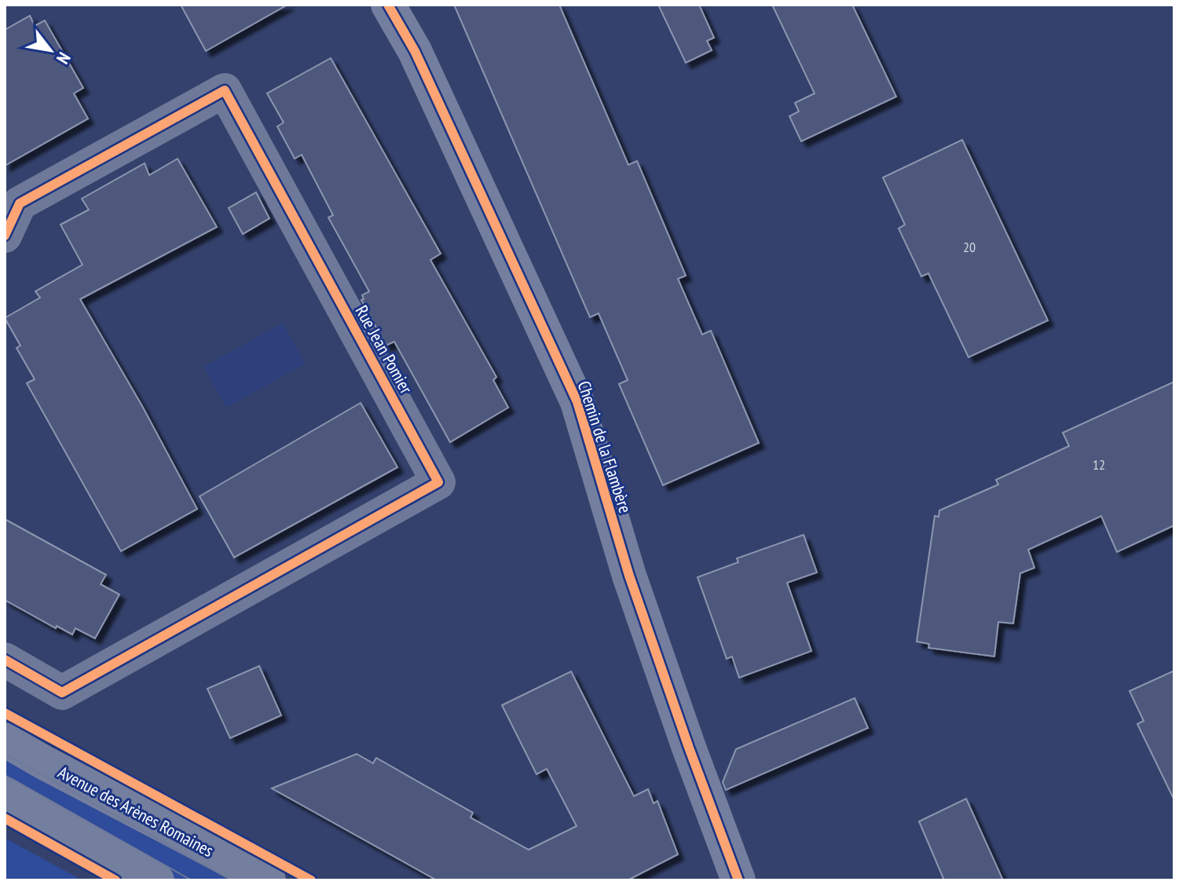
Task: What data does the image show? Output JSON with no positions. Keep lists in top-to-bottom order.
{
  "streets": {
    "street": ["Rue Jean Pomier", "Chemin de la Flambère", "Avenue des Arènes Romaines"]
  },
  "house_numbers": ["20", "12"],
  "north": "bottom right"
}
